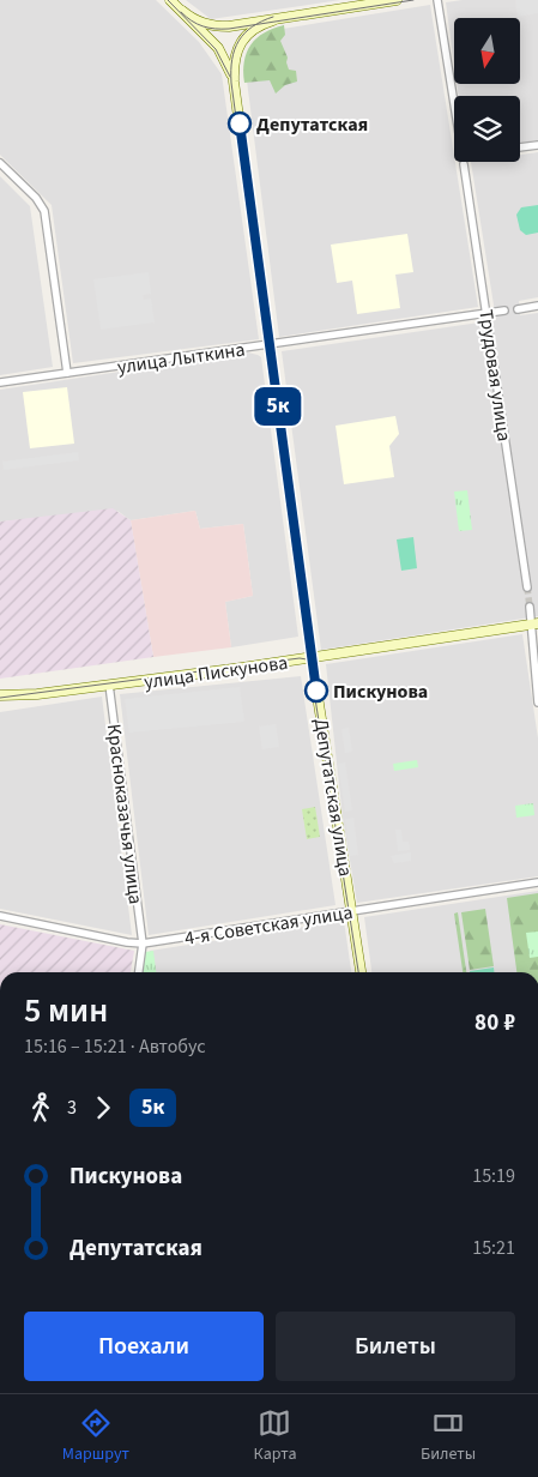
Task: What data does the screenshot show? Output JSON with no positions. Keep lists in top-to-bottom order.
{
  "streets": {
    "main road": ["улица Пискунова", "Депутатская улица"],
    "street": [
      "улица Лыткина",
      "Трудовая улица",
      "Красноказачья улица",
      "4-я Советская улица"
    ]
  },
  "crossings": [
    ["улица Лыткина", "Трудовая улица"],
    ["улица Лыткина", "Депутатская улица"],
    ["улица Пискунова", "Депутатская улица"],
    ["улица Пискунова", "Красноказачья улица"],
    ["Депутатская улица", "4-я Советская улица"],
    ["Красноказачья улица", "4-я Советская улица"]
  ],
  "places": ["Депутатская", "Пискунова"],
  "lines": ["bus line 5к"],
  "north": "bottom",
  "page": {
    "on_map": "5к",
    "heading": ["5 мин", "15:16 – 15:21 · Автобус", "80 ₽"],
    "legs": ["3", "5к"],
    "list": [
      {
        "name": "Пискунова",
        "value": "15:19"
      },
      {
        "name": "Депутатская",
        "value": "15:21"
      }
    ],
    "buttons": ["Поехали", "Билеты"],
    "tabs": ["Маршрут", "Карта", "Билеты"]
  }
}
